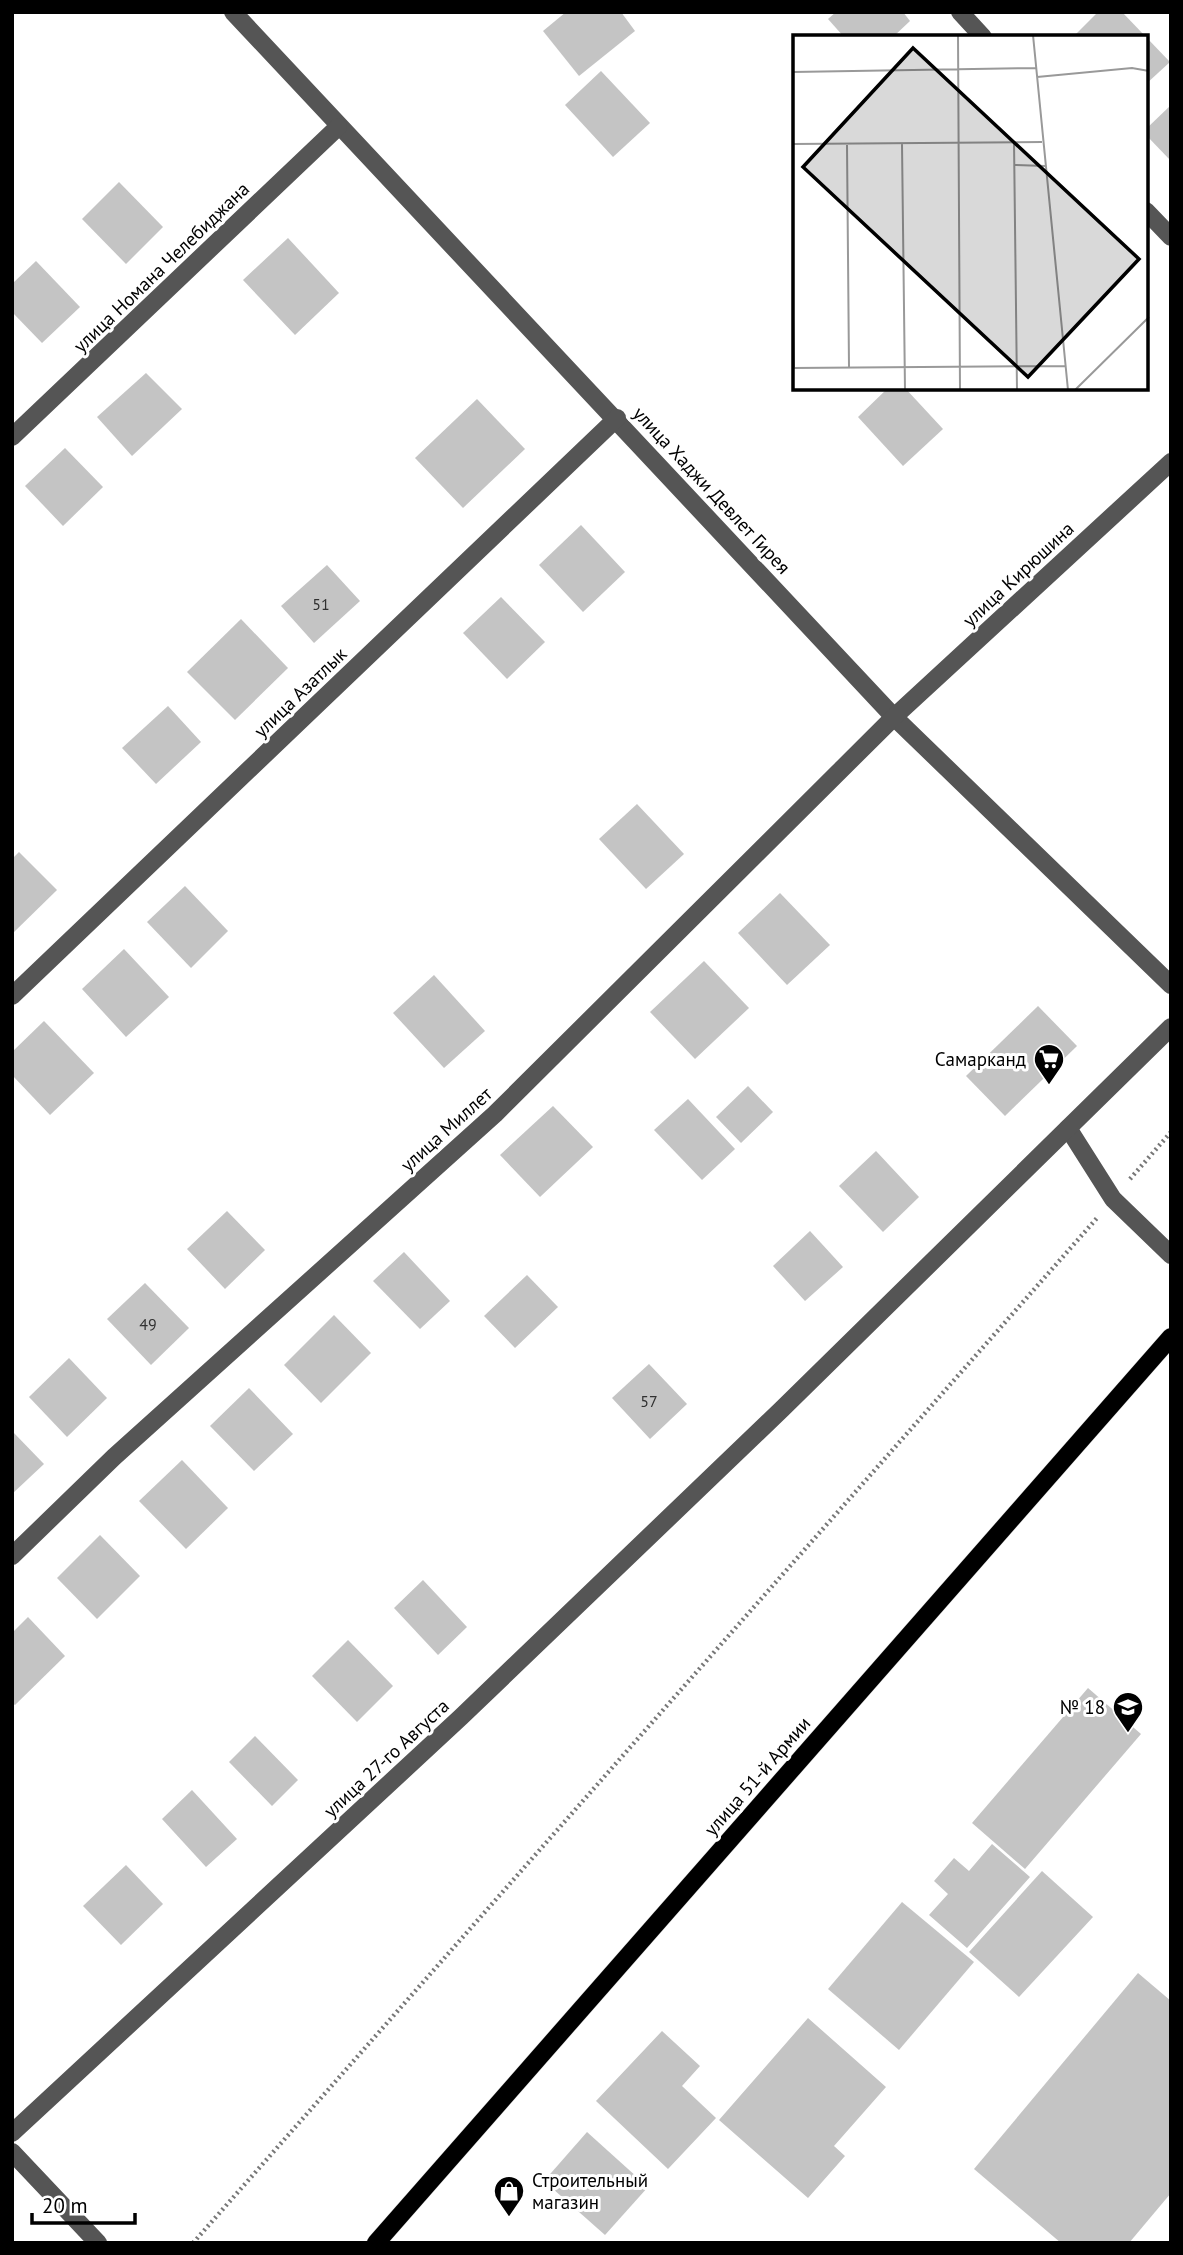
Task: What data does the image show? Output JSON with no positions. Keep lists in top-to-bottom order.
{
  "streets": {
    "main road": ["улица 51-й Армии"],
    "street": [
      "улица Номана Челебиджана",
      "улица Хаджи Девлет Гирея",
      "улица Кирюшина",
      "улица Азатлык",
      "улица Миллет",
      "улица 27-го Августа"
    ]
  },
  "crossings": [
    ["улица Номана Челебиджана", "улица Хаджи Девлет Гирея"],
    ["улица Хаджи Девлет Гирея", "улица Кирюшина"],
    ["улица Хаджи Девлет Гирея", "улица Азатлык"],
    ["улица Хаджи Девлет Гирея", "улица Миллет"],
    ["улица Кирюшина", "улица Миллет"]
  ],
  "places": {
    "supermarket": ["Самарканд"],
    "school or university": ["№ 18"],
    "shop": ["Строительный магазин"]
  },
  "house_numbers": ["51", "49", "57"],
  "scale_bar": "20 m"
}
